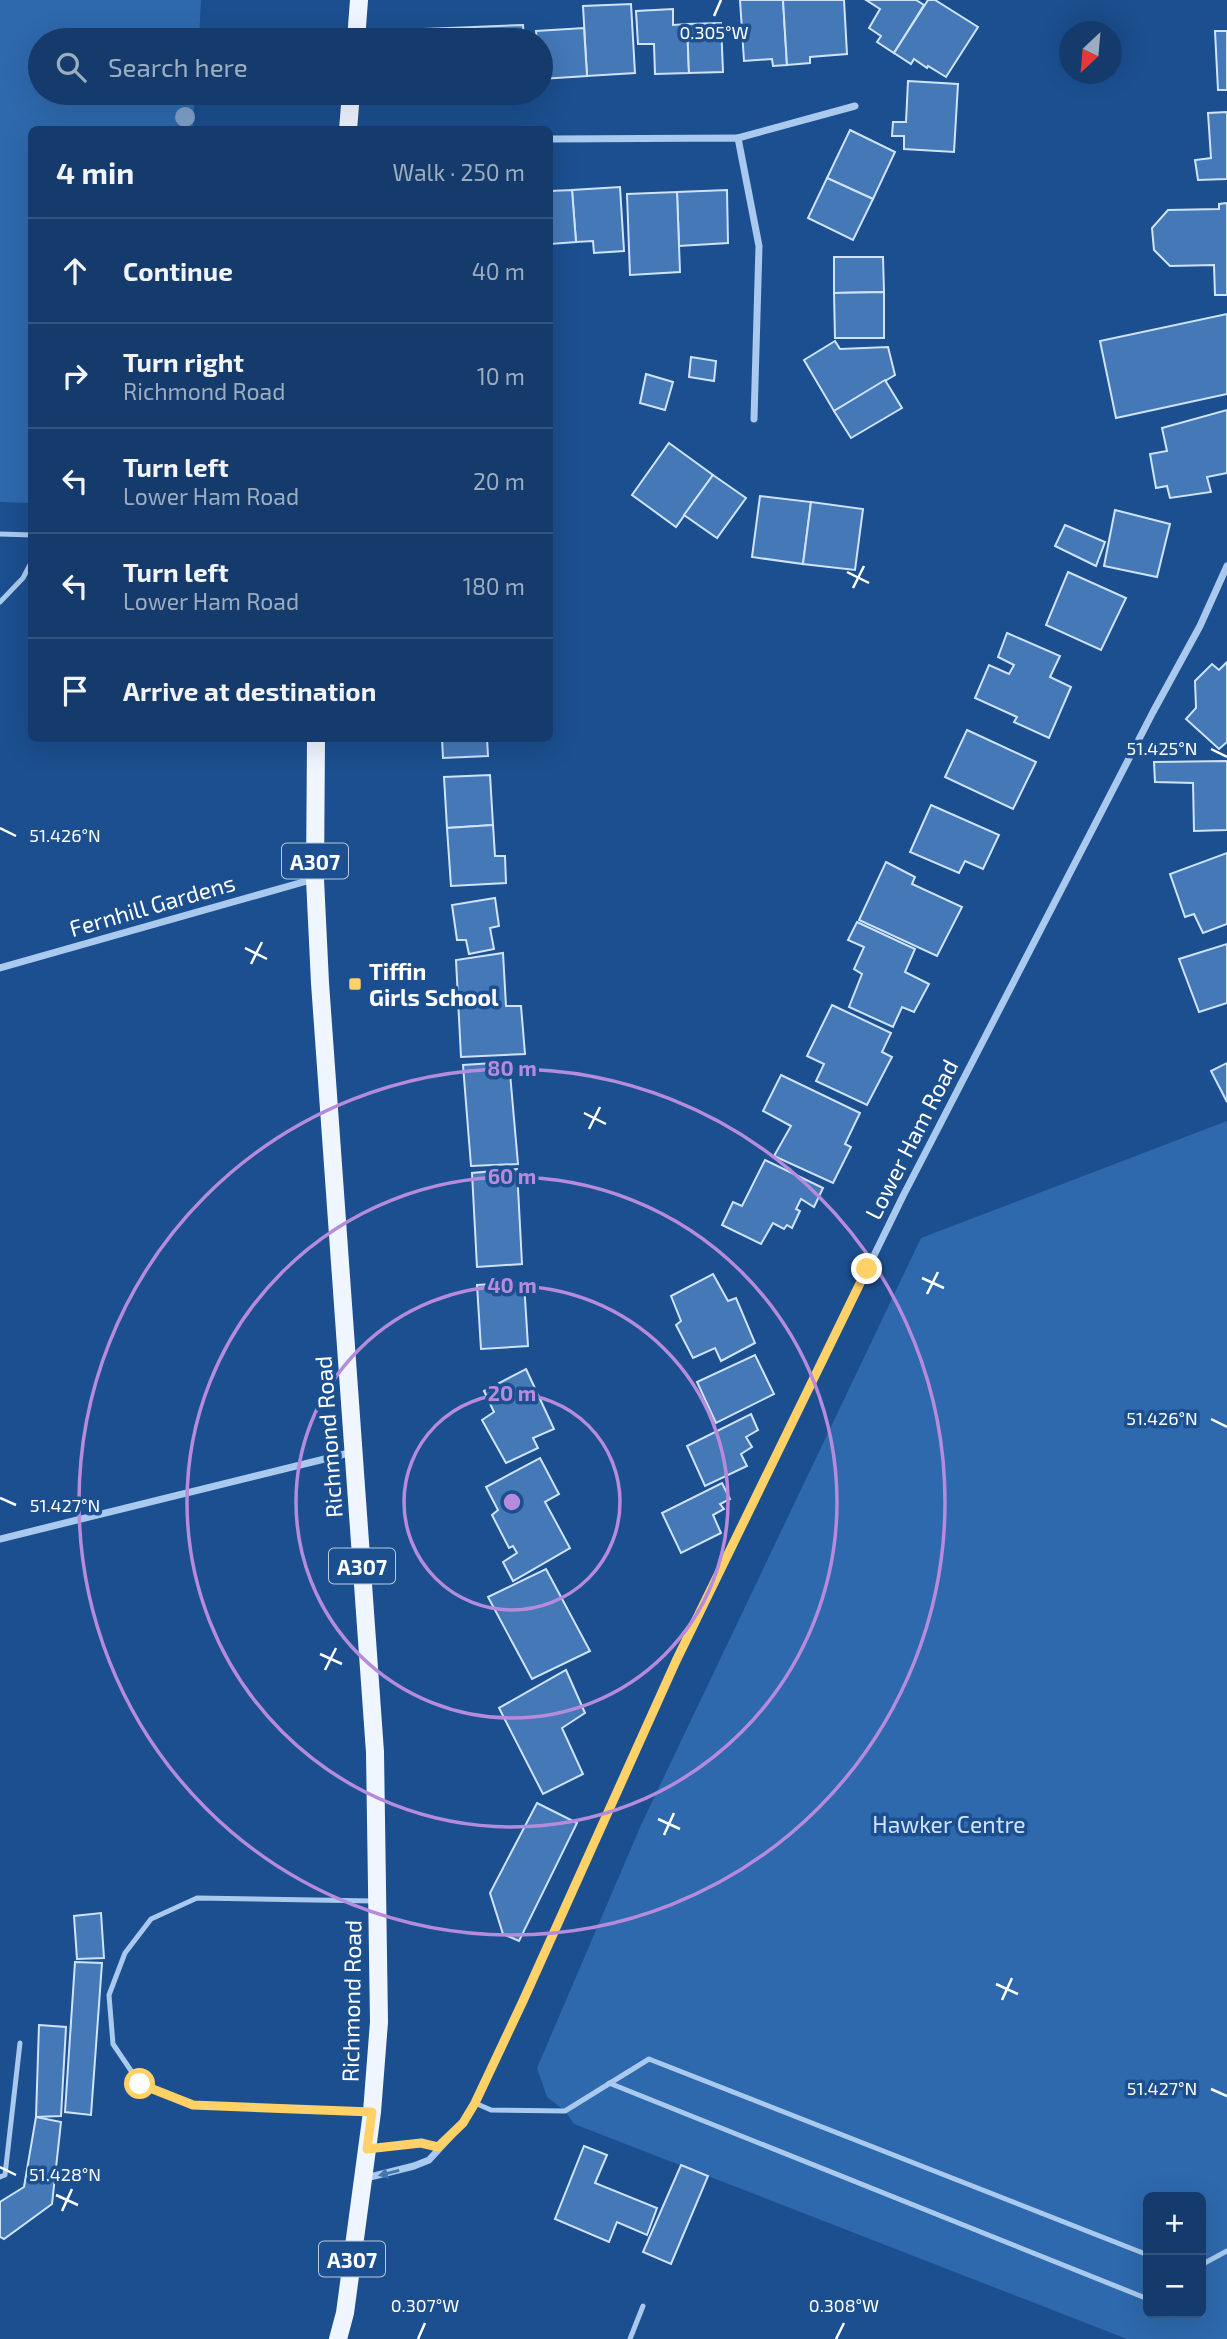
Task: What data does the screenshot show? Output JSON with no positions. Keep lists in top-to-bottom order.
{
  "streets": {
    "main road": ["A307", "Richmond Road"],
    "street": ["Fernhill Gardens", "Lower Ham Road"]
  },
  "crossings": [
    ["Fernhill Gardens", "Richmond Road"],
    ["Lower Ham Road", "Richmond Road"]
  ],
  "parks": ["Hawker Centre"],
  "places": {
    "transit": ["Tiffin Girls School"]
  },
  "north": "bottom left",
  "page": {
    "search": "Search here",
    "heading": ["4 min", "Walk · 250 m"],
    "list": [
      ["Continue", "40 m"],
      ["Turn right", "Richmond Road", "10 m"],
      ["Turn left", "Lower Ham Road", "20 m"],
      ["Turn left", "Lower Ham Road", "180 m"],
      "Arrive at destination"
    ],
    "map_buttons": ["+", "−"]
  },
  "coordinates": [
    "0.305°W",
    "51.425°N",
    "51.426°N",
    "51.427°N",
    "51.428°N",
    "0.307°W",
    "0.308°W"
  ],
  "rings": [
    "80 m",
    "60 m",
    "40 m",
    "20 m"
  ]
}
